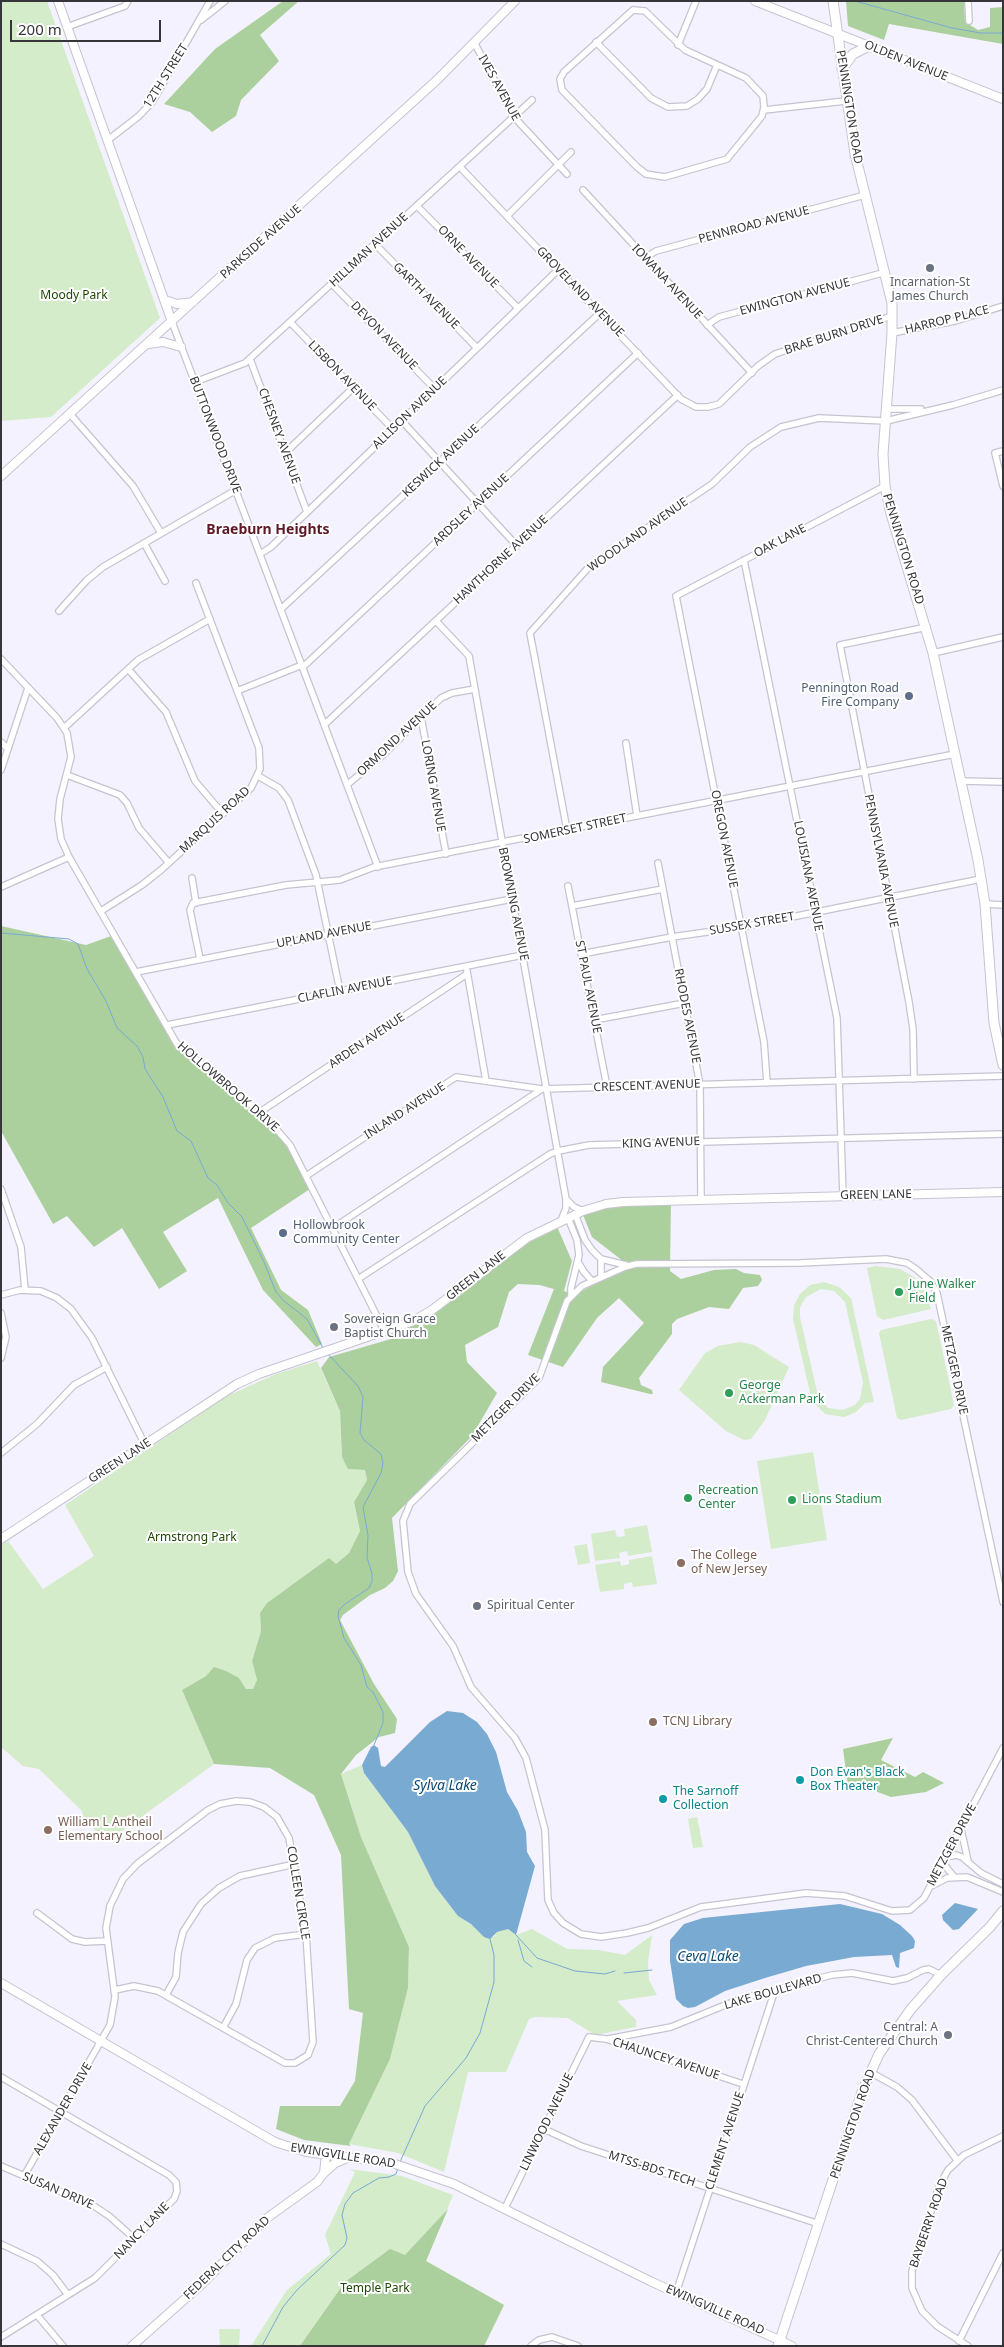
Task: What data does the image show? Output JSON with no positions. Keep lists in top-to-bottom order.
{
  "streets": {
    "main road": [
      "OLDEN AVENUE",
      "PENNINGTON ROAD",
      "PARKSIDE AVENUE",
      "BUTTONWOOD DRIVE",
      "GREEN LANE",
      "EWINGVILLE ROAD",
      "FEDERAL CITY ROAD"
    ],
    "street": [
      "12TH STREET",
      "IVES AVENUE",
      "PENNROAD AVENUE",
      "HILLMAN AVENUE",
      "ORNE AVENUE",
      "IOWANA AVENUE",
      "GROVELAND AVENUE",
      "GARTH AVENUE",
      "EWINGTON AVENUE",
      "HARROP PLACE",
      "BRAE BURN DRIVE",
      "DEVON AVENUE",
      "LISBON AVENUE",
      "ALLISON AVENUE",
      "CHESNEY AVENUE",
      "KESWICK AVENUE",
      "ARDSLEY AVENUE",
      "WOODLAND AVENUE",
      "OAK LANE",
      "HAWTHORNE AVENUE",
      "ORMOND AVENUE",
      "LORING AVENUE",
      "MARQUIS ROAD",
      "SOMERSET STREET",
      "OREGON AVENUE",
      "PENNSYLVANIA AVENUE",
      "LOUISIANA AVENUE",
      "BROWNING AVENUE",
      "SUSSEX STREET",
      "UPLAND AVENUE",
      "ST PAUL AVENUE",
      "CLAFLIN AVENUE",
      "RHODES AVENUE",
      "ARDEN AVENUE",
      "CRESCENT AVENUE",
      "HOLLOWBROOK DRIVE",
      "INLAND AVENUE",
      "KING AVENUE",
      "METZGER DRIVE",
      "COLLEEN CIRCLE",
      "LAKE BOULEVARD",
      "CHAUNCEY AVENUE",
      "ALEXANDER DRIVE",
      "LINWOOD AVENUE",
      "CLEMENT AVENUE",
      "MTSS-BDS TECH",
      "SUSAN DRIVE",
      "BAYBERRY ROAD",
      "NANCY LANE"
    ]
  },
  "crossings": [
    ["OLDEN AVENUE", "PENNINGTON ROAD"],
    ["12TH STREET", "BUTTONWOOD DRIVE"],
    ["IVES AVENUE", "PARKSIDE AVENUE"],
    ["IVES AVENUE", "HILLMAN AVENUE"],
    ["PENNINGTON ROAD", "PENNROAD AVENUE"],
    ["PENNINGTON ROAD", "EWINGTON AVENUE"],
    ["PENNINGTON ROAD", "HARROP PLACE"],
    ["PENNINGTON ROAD", "BRAE BURN DRIVE"],
    ["PENNINGTON ROAD", "WOODLAND AVENUE"],
    ["PENNINGTON ROAD", "OAK LANE"],
    ["PENNINGTON ROAD", "SOMERSET STREET"],
    ["PENNINGTON ROAD", "PENNSYLVANIA AVENUE"],
    ["PENNINGTON ROAD", "SUSSEX STREET"],
    ["PENNINGTON ROAD", "LAKE BOULEVARD"],
    ["PENNINGTON ROAD", "EWINGVILLE ROAD"],
    ["PENNINGTON ROAD", "MTSS-BDS TECH"],
    ["PENNROAD AVENUE", "IOWANA AVENUE"],
    ["PARKSIDE AVENUE", "BUTTONWOOD DRIVE"],
    ["HILLMAN AVENUE", "ORNE AVENUE"],
    ["HILLMAN AVENUE", "GROVELAND AVENUE"],
    ["HILLMAN AVENUE", "GARTH AVENUE"],
    ["HILLMAN AVENUE", "DEVON AVENUE"],
    ["HILLMAN AVENUE", "LISBON AVENUE"],
    ["HILLMAN AVENUE", "BUTTONWOOD DRIVE"],
    ["HILLMAN AVENUE", "CHESNEY AVENUE"],
    ["ORNE AVENUE", "ALLISON AVENUE"],
    ["IOWANA AVENUE", "EWINGTON AVENUE"],
    ["IOWANA AVENUE", "BRAE BURN DRIVE"],
    ["GROVELAND AVENUE", "BRAE BURN DRIVE"],
    ["GROVELAND AVENUE", "ALLISON AVENUE"],
    ["GROVELAND AVENUE", "KESWICK AVENUE"],
    ["GROVELAND AVENUE", "ARDSLEY AVENUE"],
    ["GROVELAND AVENUE", "HAWTHORNE AVENUE"],
    ["GARTH AVENUE", "ALLISON AVENUE"],
    ["DEVON AVENUE", "ALLISON AVENUE"],
    ["LISBON AVENUE", "ALLISON AVENUE"],
    ["ALLISON AVENUE", "BUTTONWOOD DRIVE"],
    ["ALLISON AVENUE", "CHESNEY AVENUE"],
    ["BUTTONWOOD DRIVE", "KESWICK AVENUE"],
    ["BUTTONWOOD DRIVE", "ARDSLEY AVENUE"],
    ["BUTTONWOOD DRIVE", "HAWTHORNE AVENUE"],
    ["BUTTONWOOD DRIVE", "ORMOND AVENUE"],
    ["BUTTONWOOD DRIVE", "SOMERSET STREET"],
    ["WOODLAND AVENUE", "SOMERSET STREET"],
    ["OAK LANE", "OREGON AVENUE"],
    ["OAK LANE", "LOUISIANA AVENUE"],
    ["HAWTHORNE AVENUE", "BROWNING AVENUE"],
    ["ORMOND AVENUE", "LORING AVENUE"],
    ["ORMOND AVENUE", "BROWNING AVENUE"],
    ["LORING AVENUE", "SOMERSET STREET"],
    ["MARQUIS ROAD", "HOLLOWBROOK DRIVE"],
    ["SOMERSET STREET", "OREGON AVENUE"],
    ["SOMERSET STREET", "PENNSYLVANIA AVENUE"],
    ["SOMERSET STREET", "LOUISIANA AVENUE"],
    ["SOMERSET STREET", "BROWNING AVENUE"],
    ["OREGON AVENUE", "SUSSEX STREET"],
    ["OREGON AVENUE", "CRESCENT AVENUE"],
    ["PENNSYLVANIA AVENUE", "SUSSEX STREET"],
    ["PENNSYLVANIA AVENUE", "CRESCENT AVENUE"],
    ["LOUISIANA AVENUE", "SUSSEX STREET"],
    ["LOUISIANA AVENUE", "CRESCENT AVENUE"],
    ["LOUISIANA AVENUE", "KING AVENUE"],
    ["LOUISIANA AVENUE", "GREEN LANE"],
    ["BROWNING AVENUE", "UPLAND AVENUE"],
    ["BROWNING AVENUE", "CLAFLIN AVENUE"],
    ["BROWNING AVENUE", "CRESCENT AVENUE"],
    ["BROWNING AVENUE", "INLAND AVENUE"],
    ["BROWNING AVENUE", "KING AVENUE"],
    ["SUSSEX STREET", "ST PAUL AVENUE"],
    ["SUSSEX STREET", "RHODES AVENUE"],
    ["UPLAND AVENUE", "HOLLOWBROOK DRIVE"],
    ["ST PAUL AVENUE", "CRESCENT AVENUE"],
    ["CLAFLIN AVENUE", "HOLLOWBROOK DRIVE"],
    ["RHODES AVENUE", "CRESCENT AVENUE"],
    ["RHODES AVENUE", "KING AVENUE"],
    ["RHODES AVENUE", "GREEN LANE"],
    ["ARDEN AVENUE", "HOLLOWBROOK DRIVE"],
    ["CRESCENT AVENUE", "INLAND AVENUE"],
    ["HOLLOWBROOK DRIVE", "INLAND AVENUE"],
    ["HOLLOWBROOK DRIVE", "KING AVENUE"],
    ["HOLLOWBROOK DRIVE", "GREEN LANE"],
    ["COLLEEN CIRCLE", "ALEXANDER DRIVE"],
    ["COLLEEN CIRCLE", "EWINGVILLE ROAD"],
    ["LAKE BOULEVARD", "CHAUNCEY AVENUE"],
    ["LAKE BOULEVARD", "CLEMENT AVENUE"],
    ["CHAUNCEY AVENUE", "LINWOOD AVENUE"],
    ["CHAUNCEY AVENUE", "CLEMENT AVENUE"],
    ["ALEXANDER DRIVE", "EWINGVILLE ROAD"],
    ["ALEXANDER DRIVE", "SUSAN DRIVE"],
    ["ALEXANDER DRIVE", "NANCY LANE"],
    ["LINWOOD AVENUE", "EWINGVILLE ROAD"],
    ["LINWOOD AVENUE", "MTSS-BDS TECH"],
    ["CLEMENT AVENUE", "EWINGVILLE ROAD"],
    ["CLEMENT AVENUE", "MTSS-BDS TECH"],
    ["EWINGVILLE ROAD", "FEDERAL CITY ROAD"],
    ["SUSAN DRIVE", "NANCY LANE"]
  ],
  "districts": ["Braeburn Heights"],
  "water": ["Sylva Lake", "Ceva Lake"],
  "parks": ["Moody Park", "Armstrong Park", "Temple Park"],
  "places": [
    "Incarnation-St James Church",
    "Pennington Road Fire Company",
    "Hollowbrook Community Center",
    "June Walker Field",
    "Sovereign Grace Baptist Church",
    "George Ackerman Park",
    "Recreation Center",
    "Lions Stadium",
    "The College of New Jersey",
    "Spiritual Center",
    "TCNJ Library",
    "Don Evan's Black Box Theater",
    "The Sarnoff Collection",
    "William L Antheil Elementary School",
    "Central: A Christ-Centered Church"
  ],
  "scale_bar": "200 m"
}
